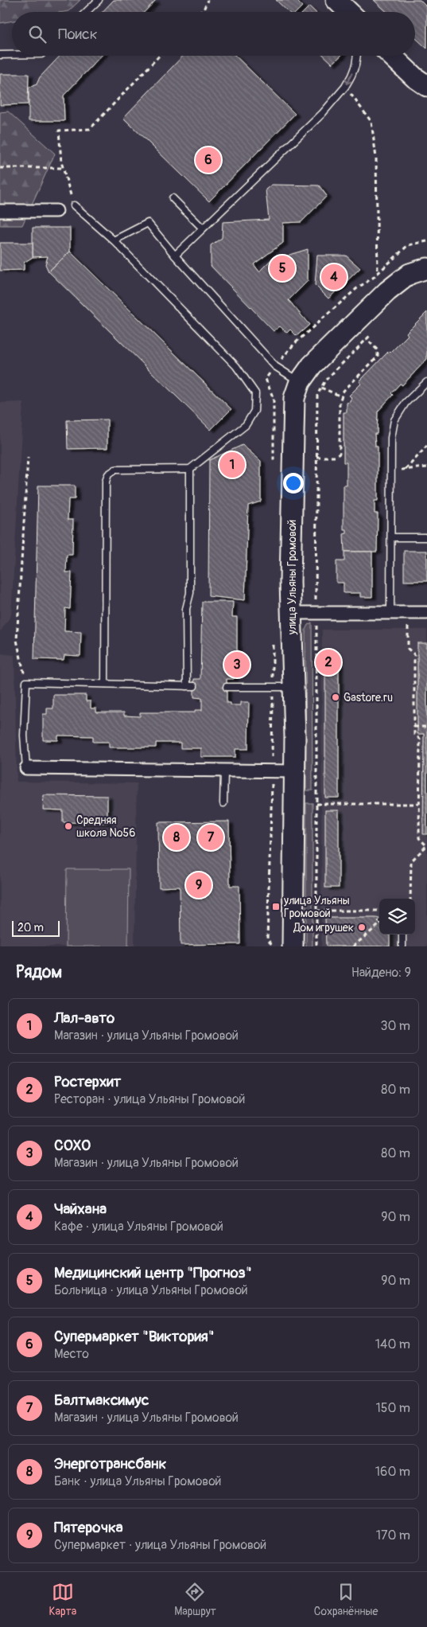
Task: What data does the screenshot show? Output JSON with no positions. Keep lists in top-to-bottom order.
{
  "streets": {
    "main road": ["улица Ульяны Громовой"]
  },
  "places": {
    "other": ["Gastore.ru", "Средняя школа №56", "Дом игрушек"],
    "transit": ["улица Ульяны Громовой"]
  },
  "scale_bar": "20 m",
  "page": {
    "search": "Поиск",
    "pins": [
      "6",
      "5",
      "4",
      "1",
      "2",
      "3",
      "7",
      "8",
      "9"
    ],
    "scale": "20 m",
    "heading": ["Рядом", "Найдено: 9"],
    "list": [
      {
        "mark": "1",
        "name": "Лал-авто",
        "note": "Магазин · улица Ульяны Громовой",
        "value": "30 m"
      },
      {
        "mark": "2",
        "name": "Ростерхит",
        "note": "Ресторан · улица Ульяны Громовой",
        "value": "80 m"
      },
      {
        "mark": "3",
        "name": "СОХО",
        "note": "Магазин · улица Ульяны Громовой",
        "value": "80 m"
      },
      {
        "mark": "4",
        "name": "Чайхана",
        "note": "Кафе · улица Ульяны Громовой",
        "value": "90 m"
      },
      {
        "mark": "5",
        "name": "Медицинский центр \"Прогноз\"",
        "note": "Больница · улица Ульяны Громовой",
        "value": "90 m"
      },
      {
        "mark": "6",
        "name": "Супермаркет \"Виктория\"",
        "note": "Место",
        "value": "140 m"
      },
      {
        "mark": "7",
        "name": "Балтмаксимус",
        "note": "Магазин · улица Ульяны Громовой",
        "value": "150 m"
      },
      {
        "mark": "8",
        "name": "Энерготрансбанк",
        "note": "Банк · улица Ульяны Громовой",
        "value": "160 m"
      },
      {
        "mark": "9",
        "name": "Пятерочка",
        "note": "Супермаркет · улица Ульяны Громовой",
        "value": "170 m"
      }
    ],
    "nav": ["Карта", "Маршрут", "Сохранённые"]
  }
}
